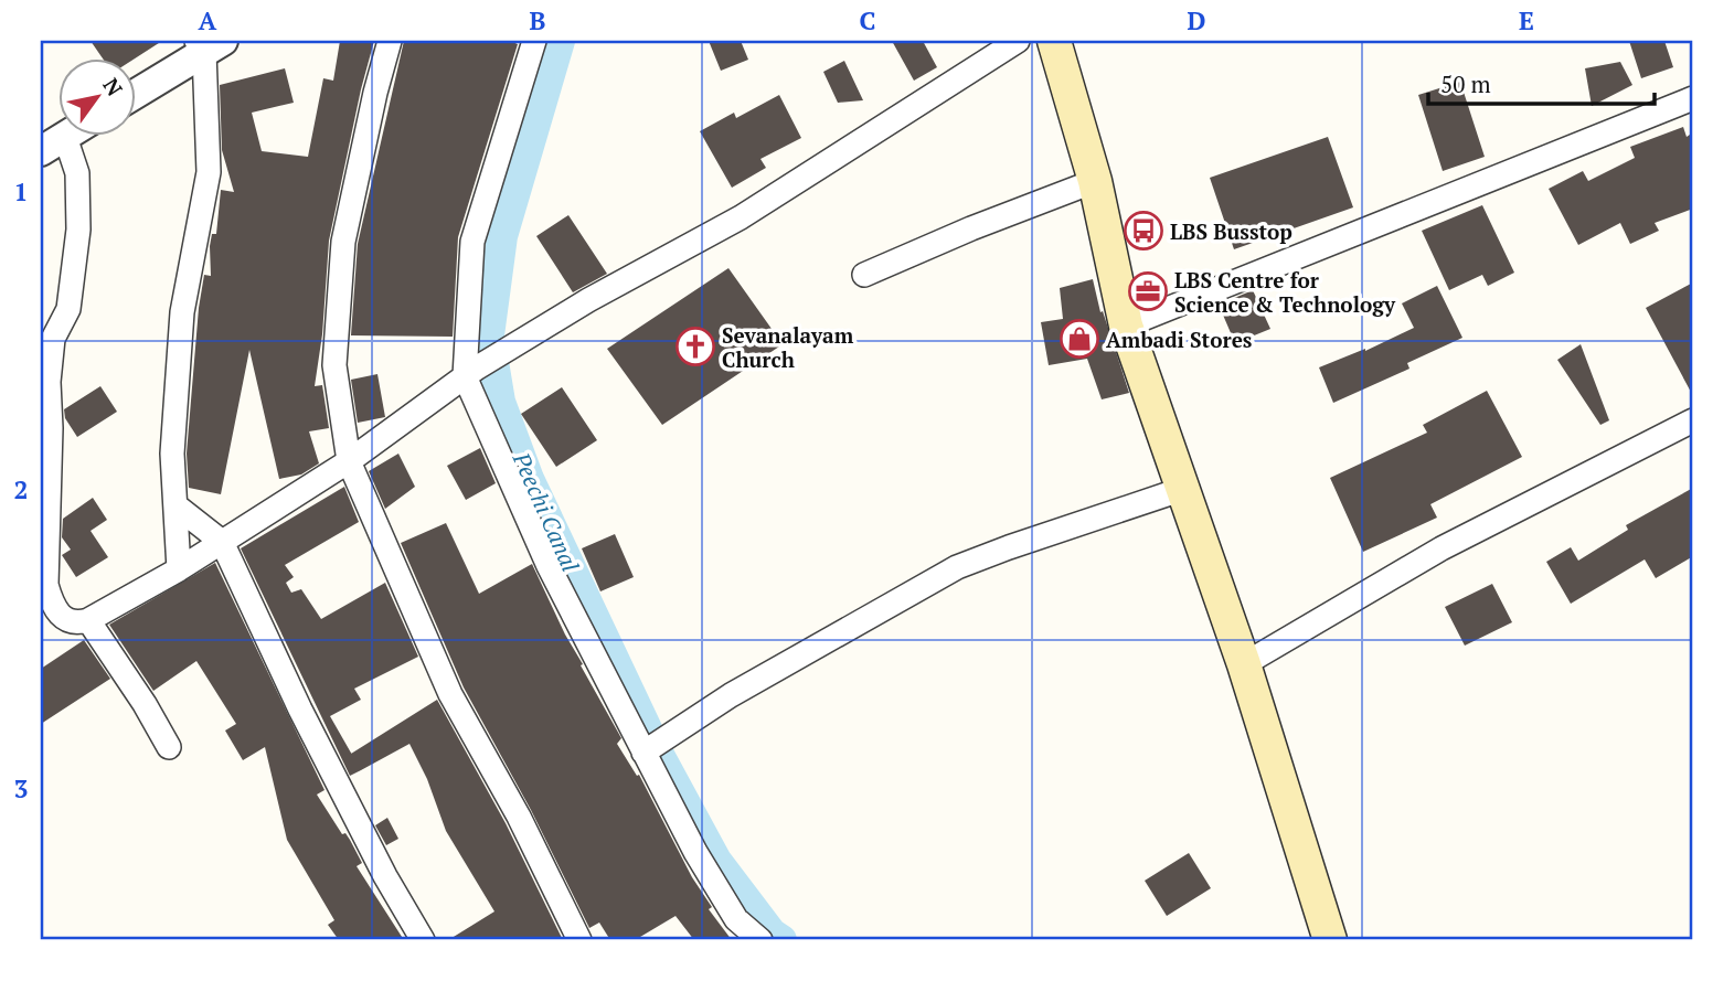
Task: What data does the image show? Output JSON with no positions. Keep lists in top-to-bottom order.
{
  "water": ["Peechi Canal"],
  "places": {
    "bus stop": ["LBS Busstop"],
    "office": ["LBS Centre for Science & Technology"],
    "shop": ["Ambadi Stores"],
    "church": ["Sevanalayam Church"]
  },
  "scale_bar": "50 m",
  "north": "top right",
  "grid": {
    "columns": [
      "A",
      "B",
      "C",
      "D",
      "E"
    ],
    "rows": ["1", "2", "3"]
  }
}
